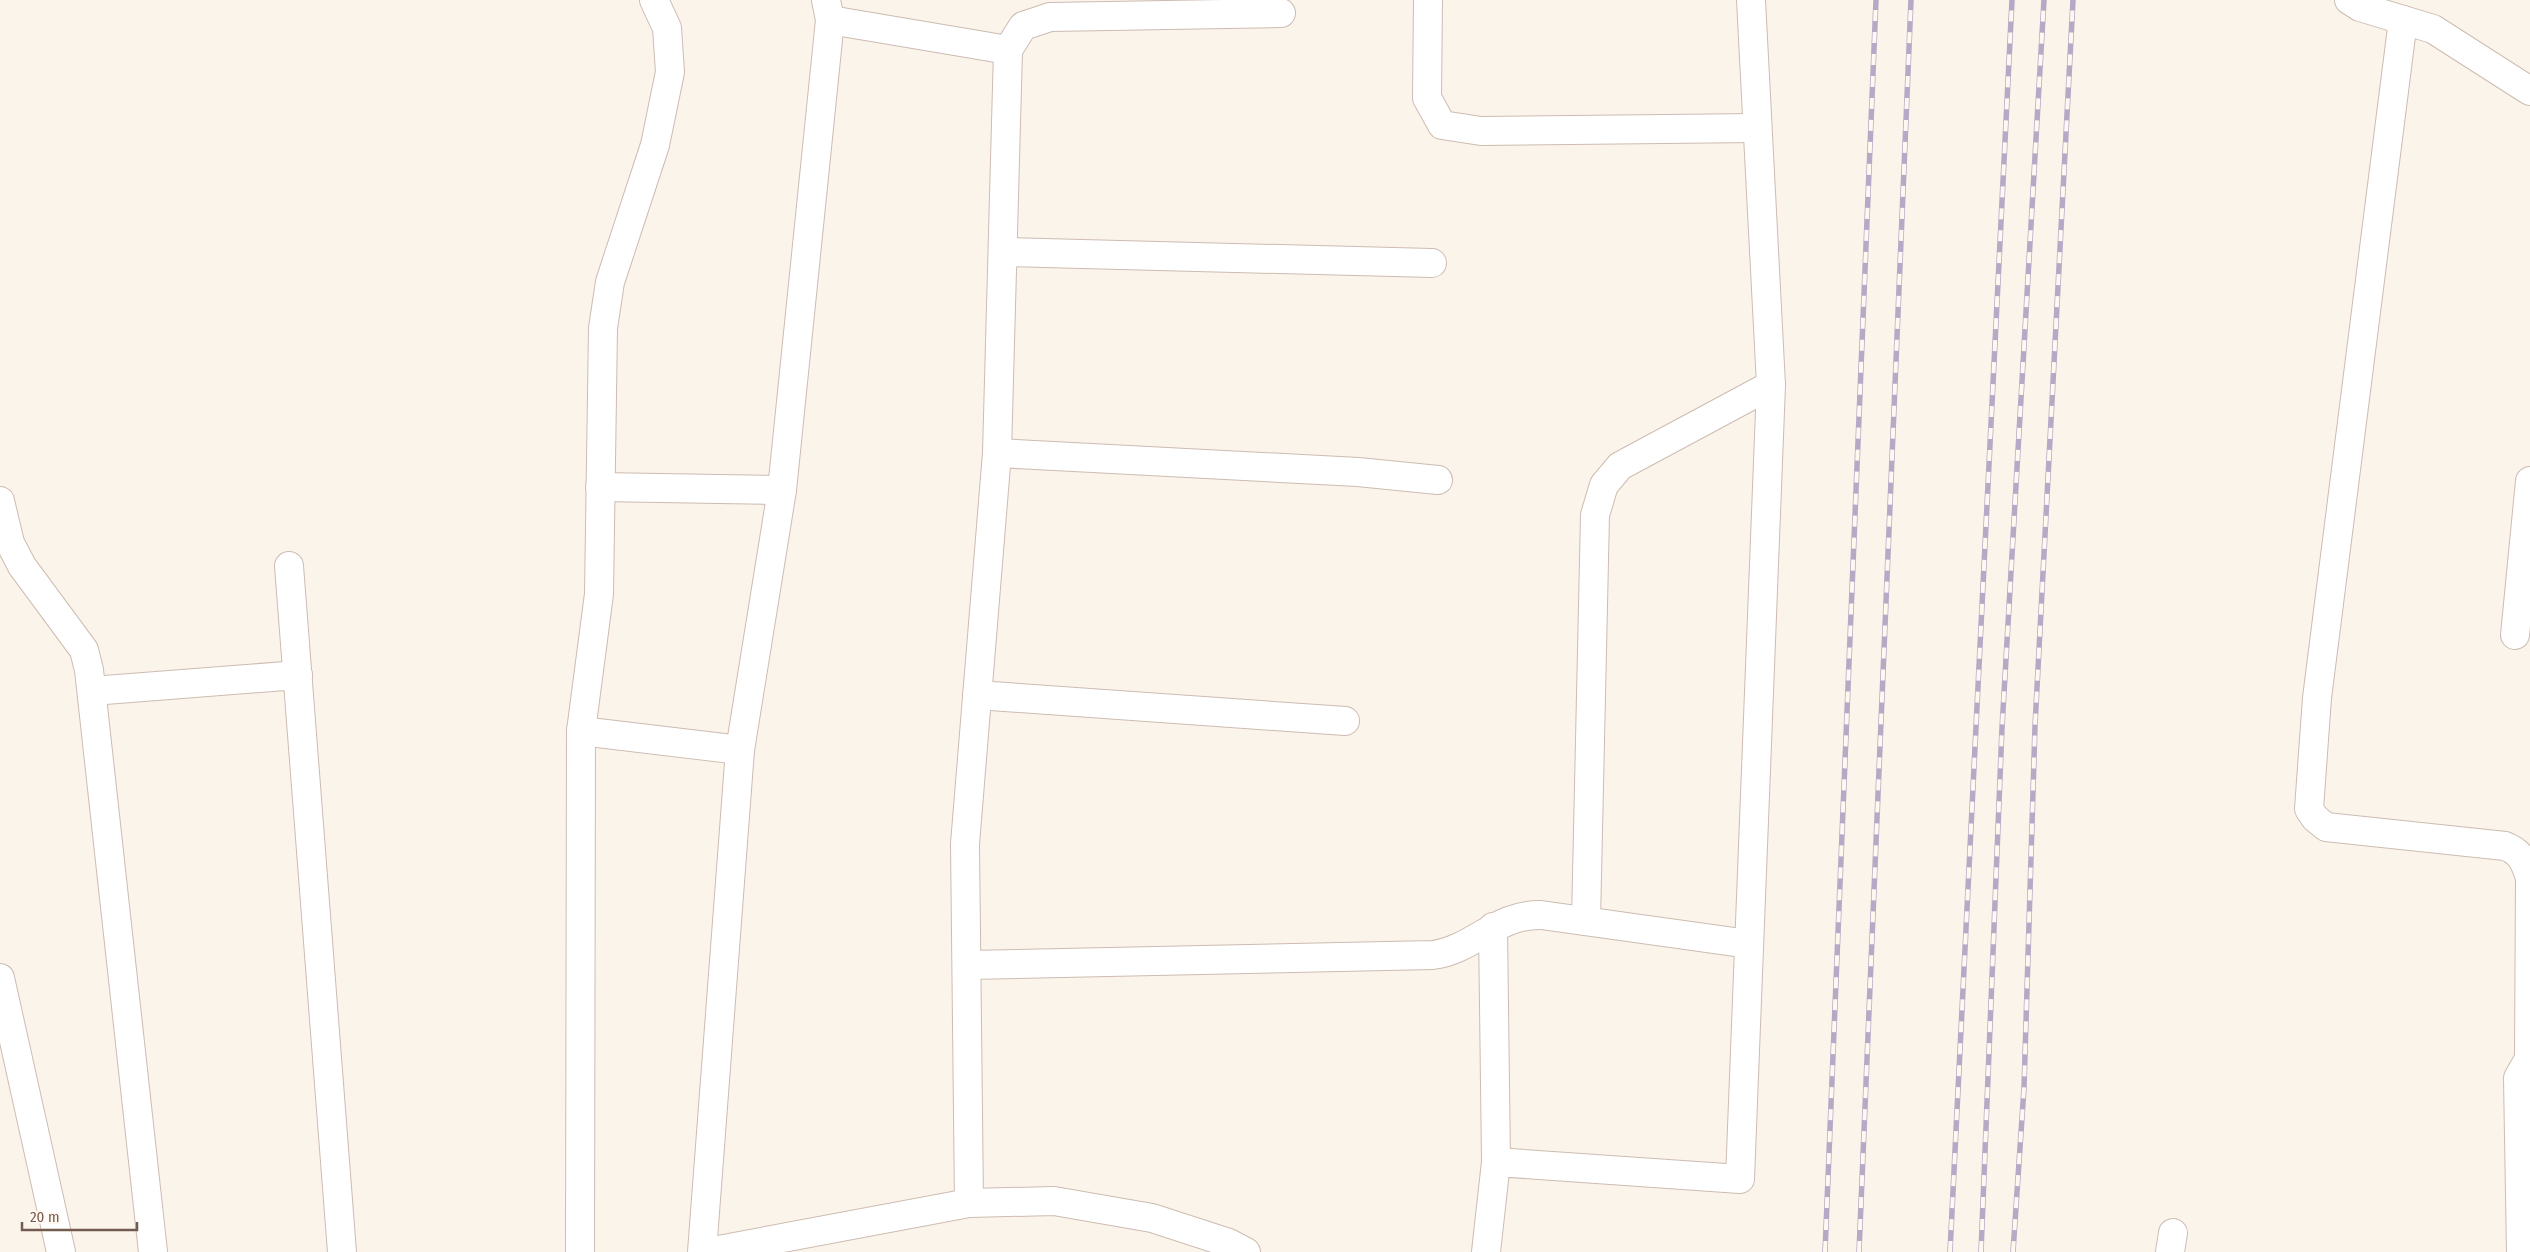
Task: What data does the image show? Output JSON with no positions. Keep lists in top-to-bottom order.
{
  "scale_bar": "20 m"
}
